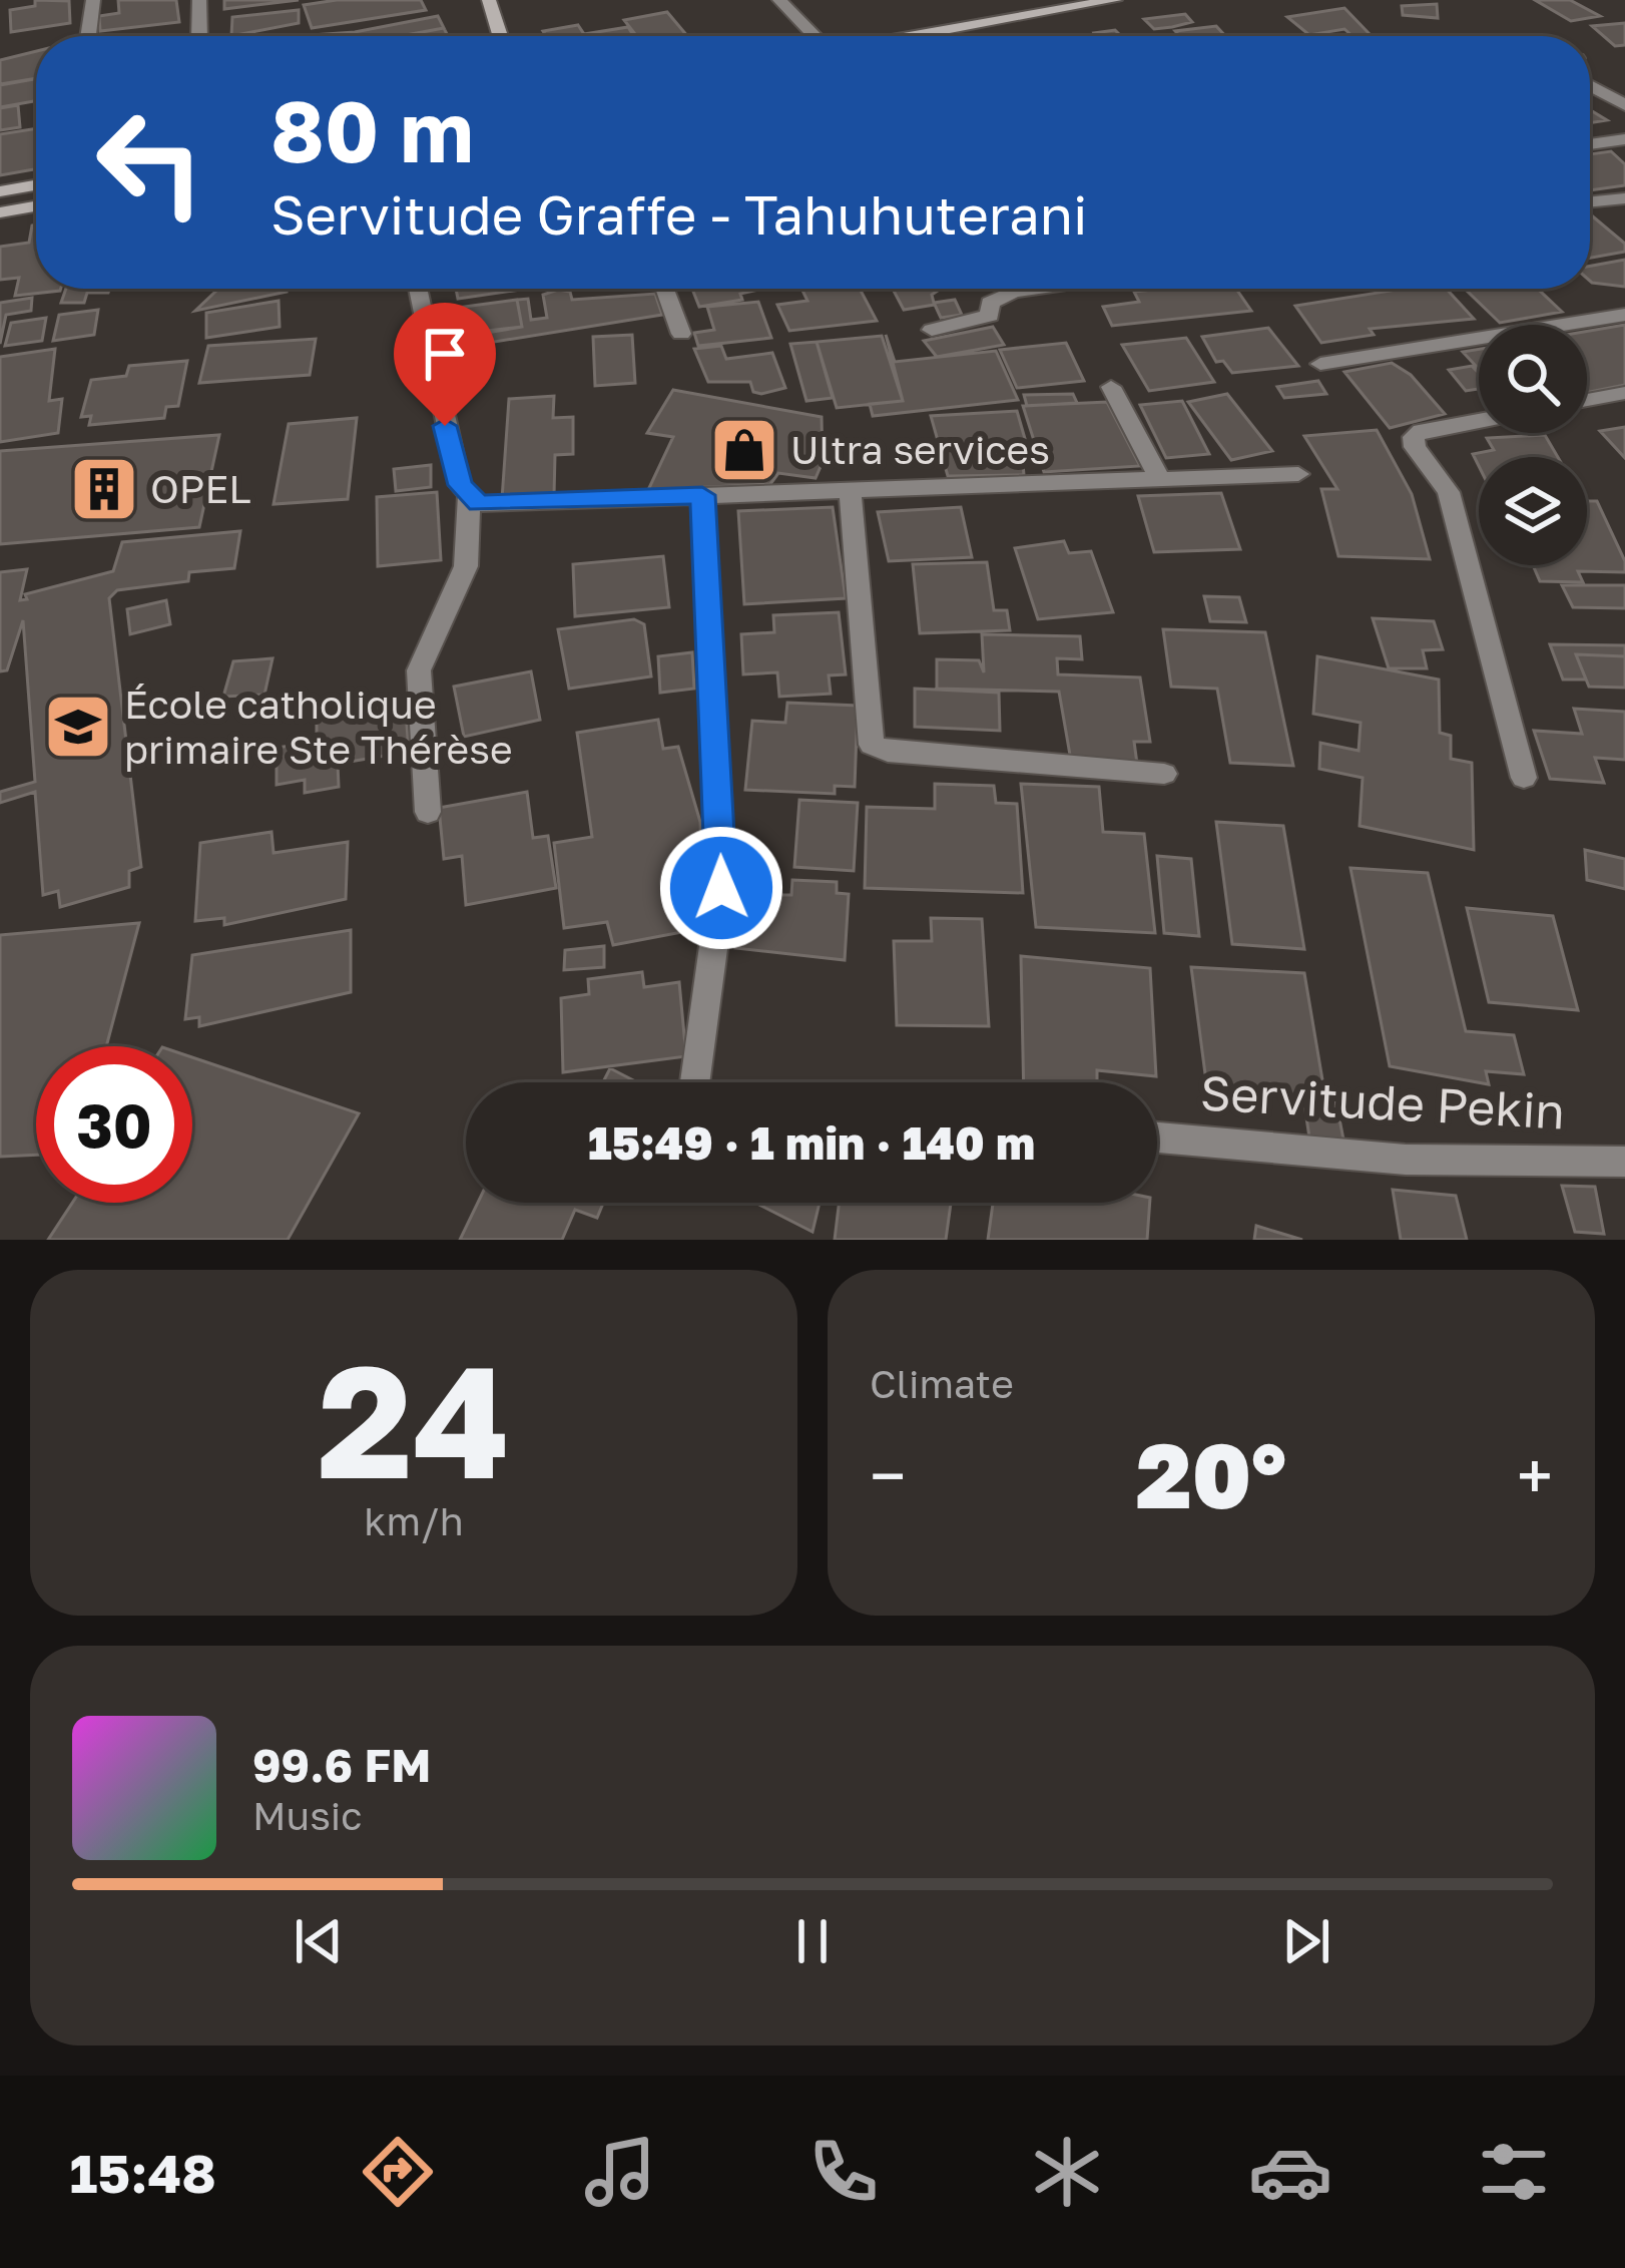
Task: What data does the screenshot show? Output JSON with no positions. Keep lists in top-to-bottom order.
{
  "streets": {
    "street": ["Servitude Pekin"]
  },
  "places": {
    "shop": ["Ultra services"],
    "building": ["OPEL"],
    "school or university": ["École catholique primaire Ste Thérèse"]
  },
  "page": {
    "turn": ["80 m", "Servitude Graffe - Tahuhuterani"],
    "limit": "30",
    "trip": "15:49 · 1 min · 140 m",
    "tile": [
      ["24", "km/h"],
      "Climate"
    ],
    "heat": ["−", "20°", "+"],
    "song": ["99.6 FM", "Music"],
    "tabs": "15:48"
  }
}
